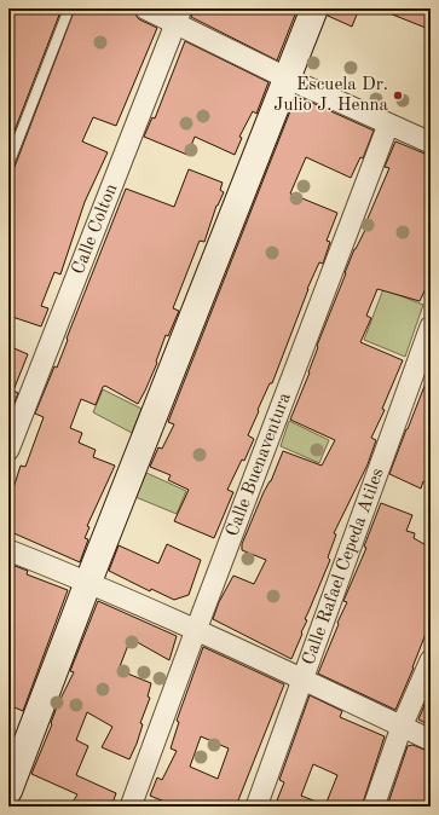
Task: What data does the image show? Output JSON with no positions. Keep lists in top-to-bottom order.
{
  "streets": {
    "street": ["Calle Colton", "Calle Buenaventura", "Calle Rafael Cepeda Atiles"]
  },
  "places": ["Escuela Dr. Julio J. Henna"]
}
